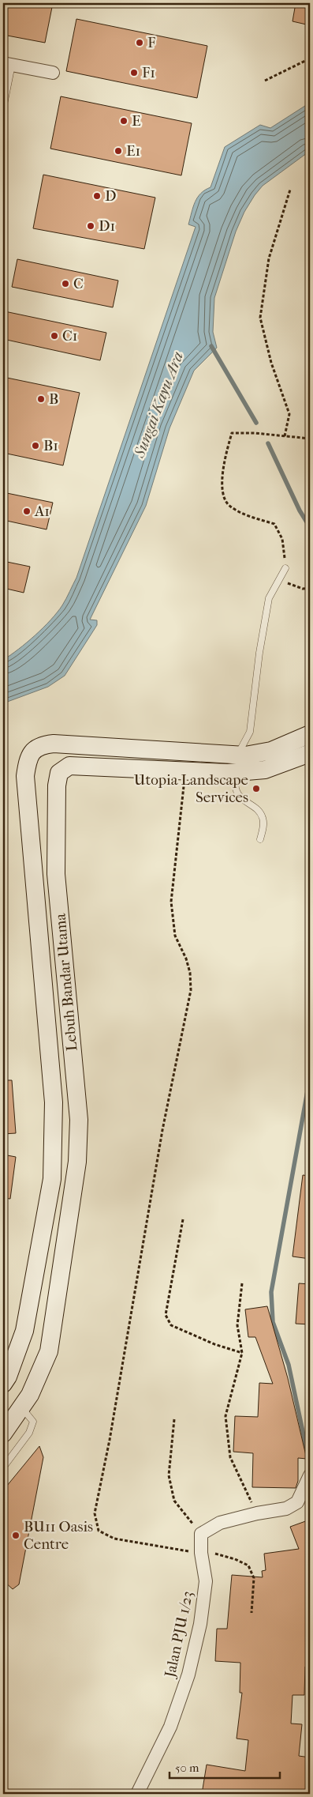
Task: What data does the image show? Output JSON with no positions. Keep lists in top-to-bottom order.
{
  "streets": {
    "main road": ["Lebuh Bandar Utama"],
    "street": ["Jalan PJU 1/23"]
  },
  "water": ["Sungai Kayu Ara"],
  "places": [
    "F",
    "F1",
    "E",
    "E1",
    "D",
    "D1",
    "C",
    "C1",
    "B",
    "B1",
    "A1",
    "Utopia Landscape Services",
    "BU11 Oasis Centre"
  ],
  "scale_bar": "50 m"
}
